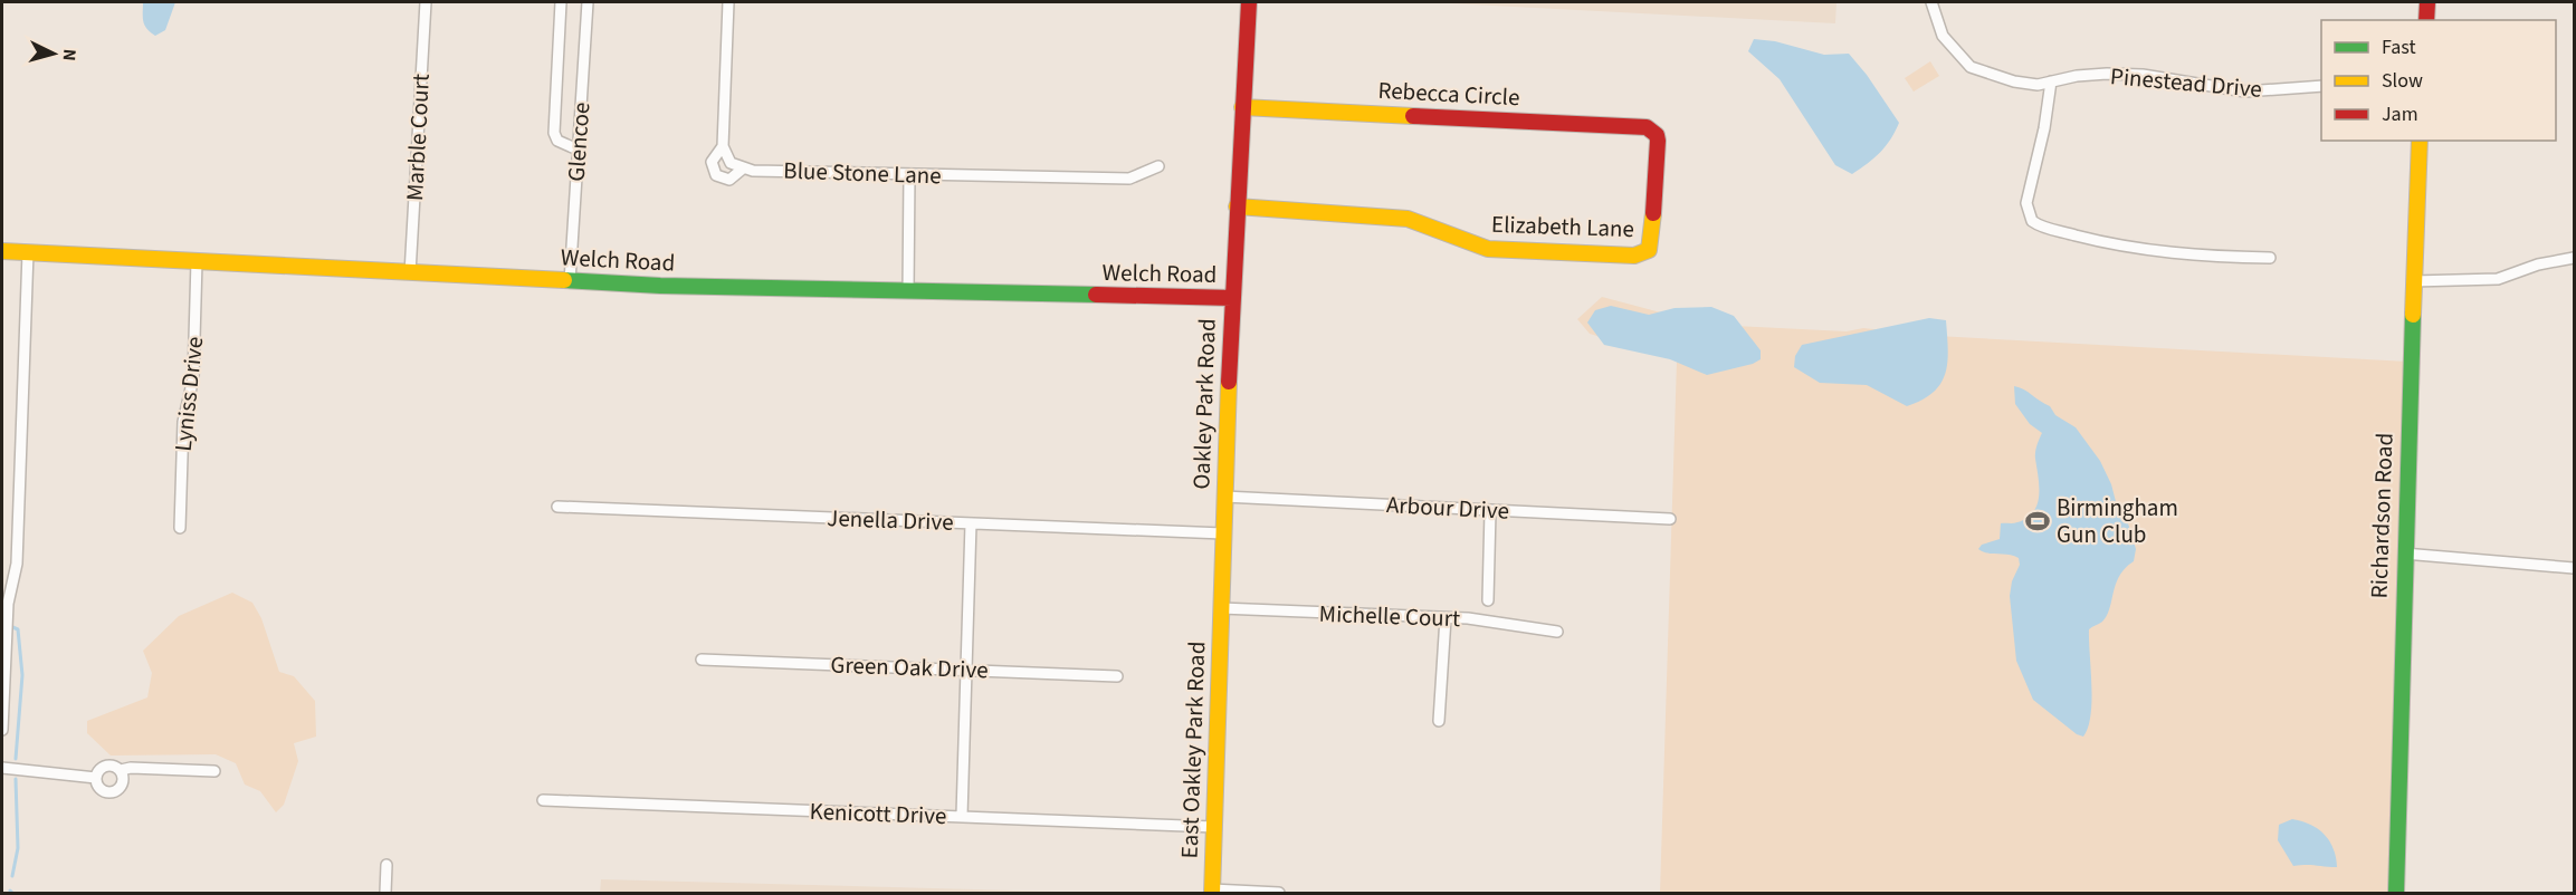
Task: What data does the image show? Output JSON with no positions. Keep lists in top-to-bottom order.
{
  "streets": {
    "street": [
      "Pinestead Drive",
      "Rebecca Circle",
      "Marble Court",
      "Glencoe",
      "Blue Stone Lane",
      "Elizabeth Lane",
      "Welch Road",
      "Lyniss Drive",
      "Oakley Park Road",
      "Arbour Drive",
      "Richardson Road",
      "Jenella Drive",
      "Michelle Court",
      "Green Oak Drive",
      "East Oakley Park Road",
      "Kenicott Drive"
    ]
  },
  "crossings": [
    ["Rebecca Circle", "Elizabeth Lane"],
    ["Rebecca Circle", "Oakley Park Road"],
    ["Marble Court", "Welch Road"],
    ["Glencoe", "Welch Road"],
    ["Elizabeth Lane", "Oakley Park Road"],
    ["Welch Road", "Lyniss Drive"],
    ["Welch Road", "Oakley Park Road"],
    ["Oakley Park Road", "Arbour Drive"],
    ["Oakley Park Road", "Jenella Drive"],
    ["Oakley Park Road", "Michelle Court"],
    ["Oakley Park Road", "East Oakley Park Road"],
    ["Michelle Court", "East Oakley Park Road"],
    ["East Oakley Park Road", "Kenicott Drive"]
  ],
  "places": {
    "sports": ["Birmingham Gun Club"]
  },
  "legend": ["Fast", "Slow", "Jam"],
  "north": "right"
}
